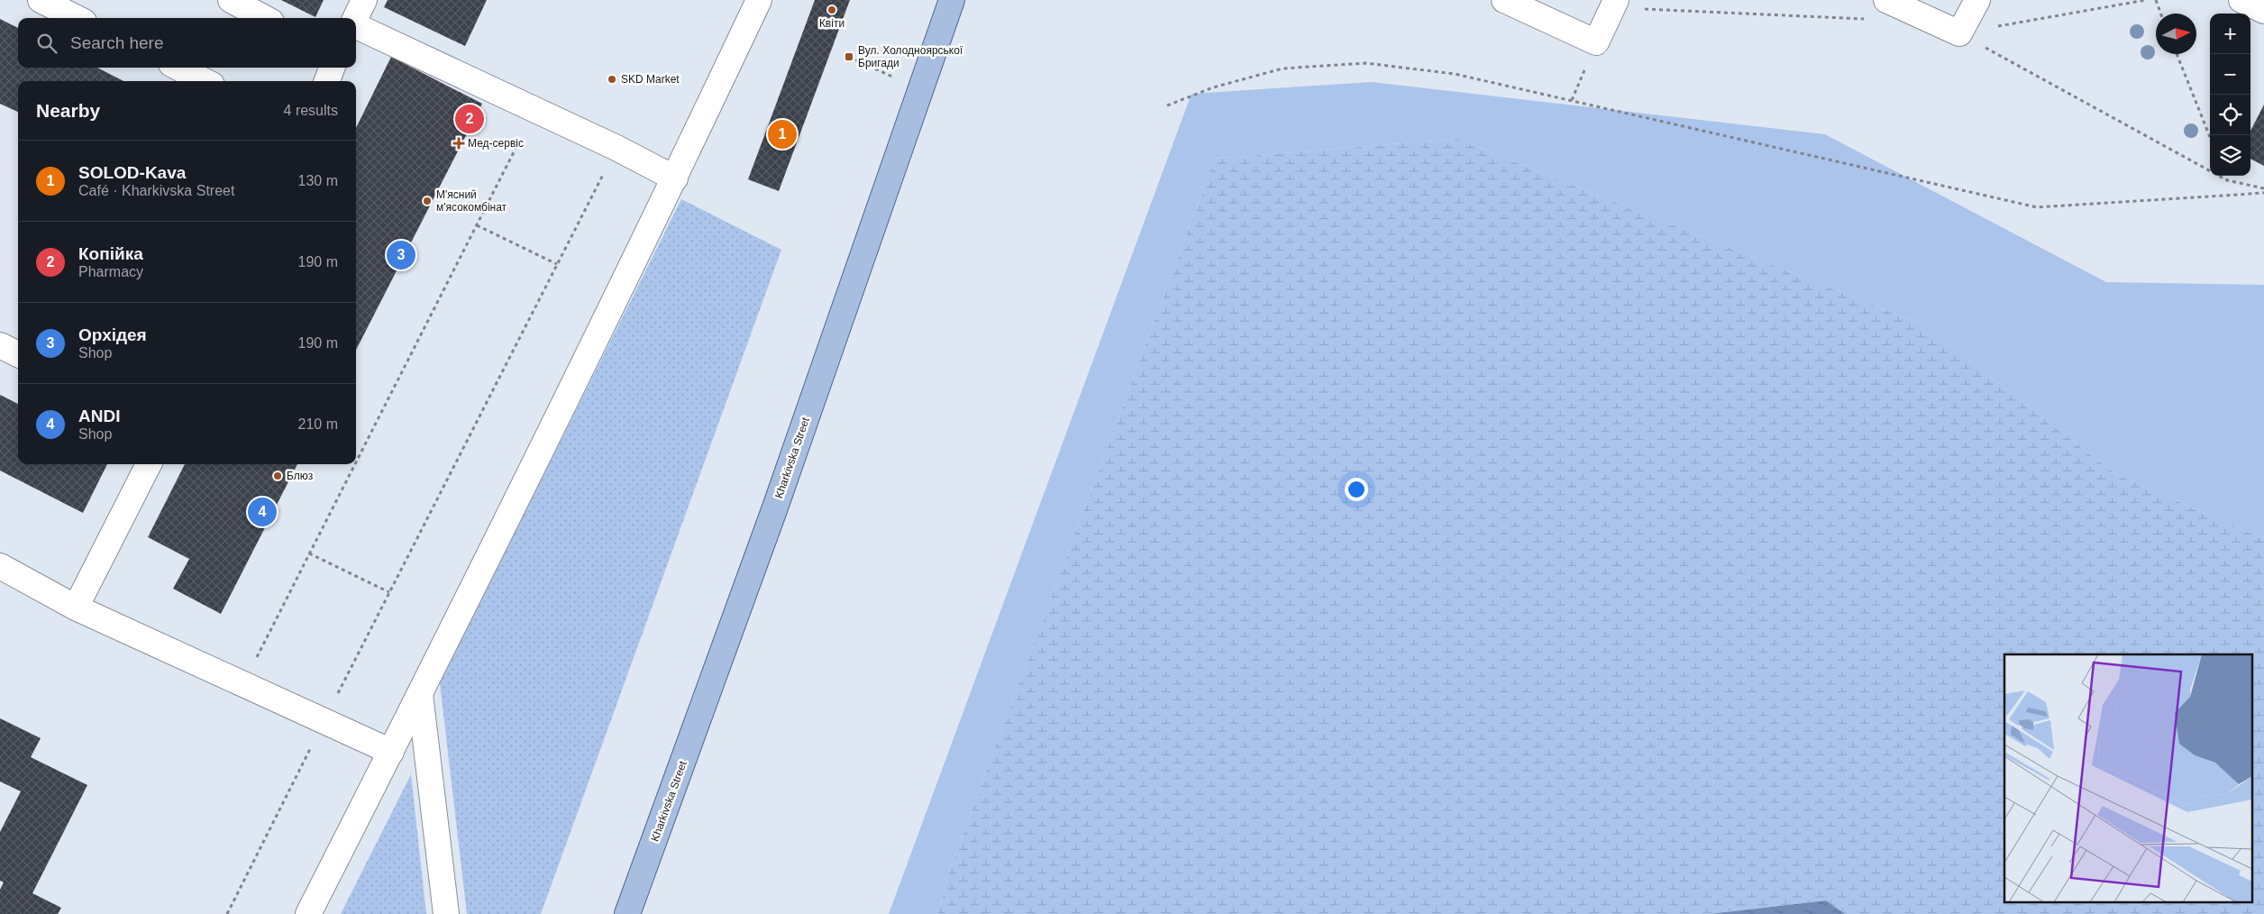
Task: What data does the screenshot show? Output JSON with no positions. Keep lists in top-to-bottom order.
{
  "streets": {
    "main road": ["Kharkivska Street"]
  },
  "places": {
    "other": [
      "Квіти",
      "SKD Market",
      "М'ясний м'ясокомбінат",
      "Блюз"
    ],
    "transit": ["Вул. Холодноярської Бригади"],
    "health": ["Мед-сервіс"]
  },
  "north": "right",
  "page": {
    "map_buttons": ["+", "−"],
    "search": "Search here",
    "heading": ["Nearby", "4 results"],
    "pins": [
      "2",
      "1",
      "3",
      "4"
    ],
    "list": [
      {
        "mark": "1",
        "name": "SOLOD-Kava",
        "note": "Café · Kharkivska Street",
        "value": "130 m"
      },
      {
        "mark": "2",
        "name": "Копійка",
        "note": "Pharmacy",
        "value": "190 m"
      },
      {
        "mark": "3",
        "name": "Орхідея",
        "note": "Shop",
        "value": "190 m"
      },
      {
        "mark": "4",
        "name": "ANDI",
        "note": "Shop",
        "value": "210 m"
      }
    ]
  }
}
